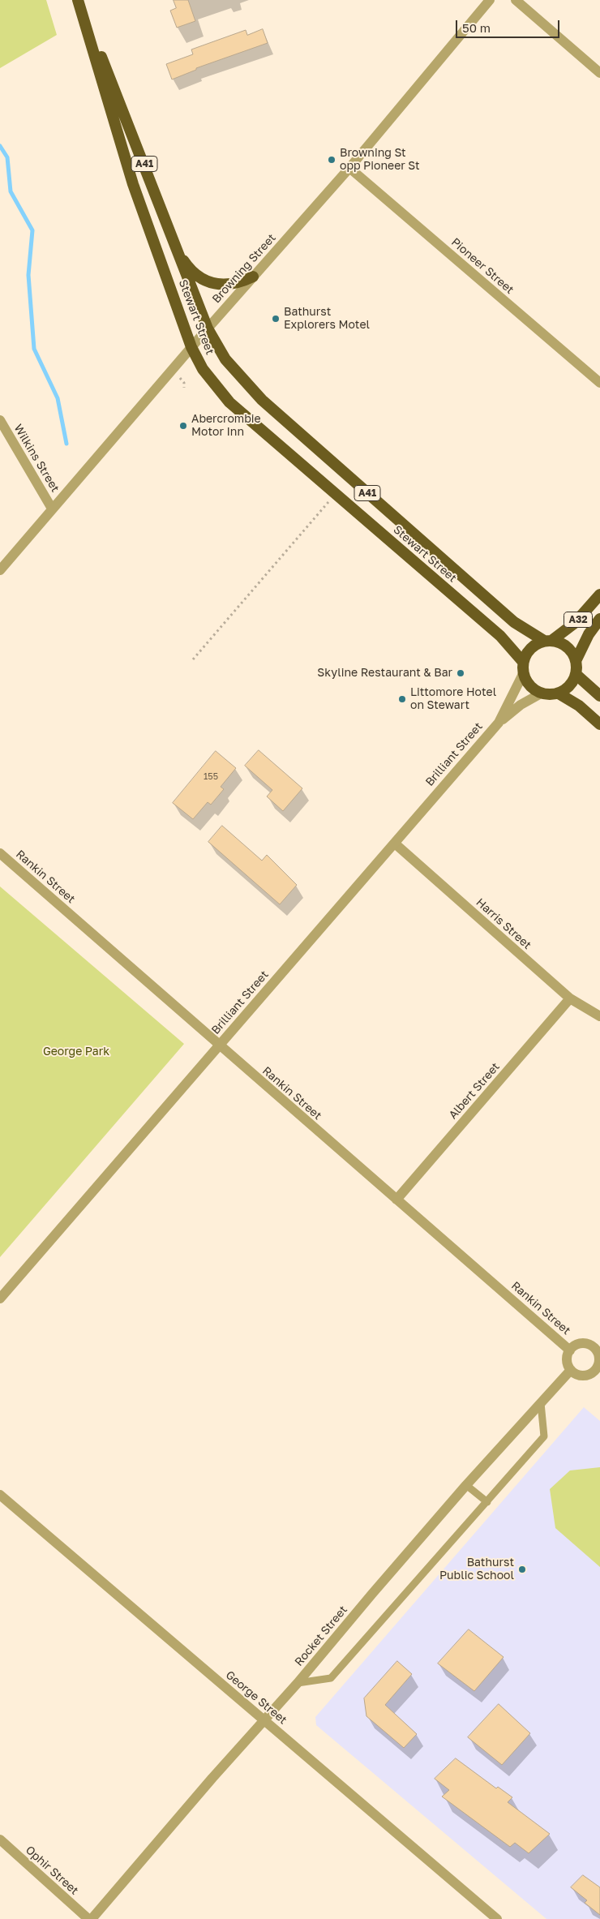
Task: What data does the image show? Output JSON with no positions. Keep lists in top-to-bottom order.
{
  "streets": {
    "highway": ["A41", "Stewart Street", "A32"],
    "street": [
      "Pioneer Street",
      "Browning Street",
      "Wilkins Street",
      "Brilliant Street",
      "Rankin Street",
      "Harris Street",
      "Albert Street",
      "Rocket Street",
      "George Street",
      "Ophir Street"
    ]
  },
  "crossings": [
    ["Pioneer Street", "Browning Street"],
    ["Browning Street", "Stewart Street"],
    ["Browning Street", "Wilkins Street"],
    ["Stewart Street", "A32"],
    ["Stewart Street", "Brilliant Street"],
    ["A32", "Brilliant Street"],
    ["Brilliant Street", "Rankin Street"],
    ["Brilliant Street", "Harris Street"],
    ["Rankin Street", "Albert Street"],
    ["Rankin Street", "Rocket Street"],
    ["Harris Street", "Albert Street"],
    ["Rocket Street", "George Street"]
  ],
  "parks": ["George Park"],
  "places": [
    "Browning St opp Pioneer St",
    "Bathurst Explorers Motel",
    "Abercrombie Motor Inn",
    "Skyline Restaurant & Bar",
    "Littomore Hotel on Stewart",
    "Bathurst Public School"
  ],
  "house_numbers": ["155"],
  "scale_bar": "50 m"
}
